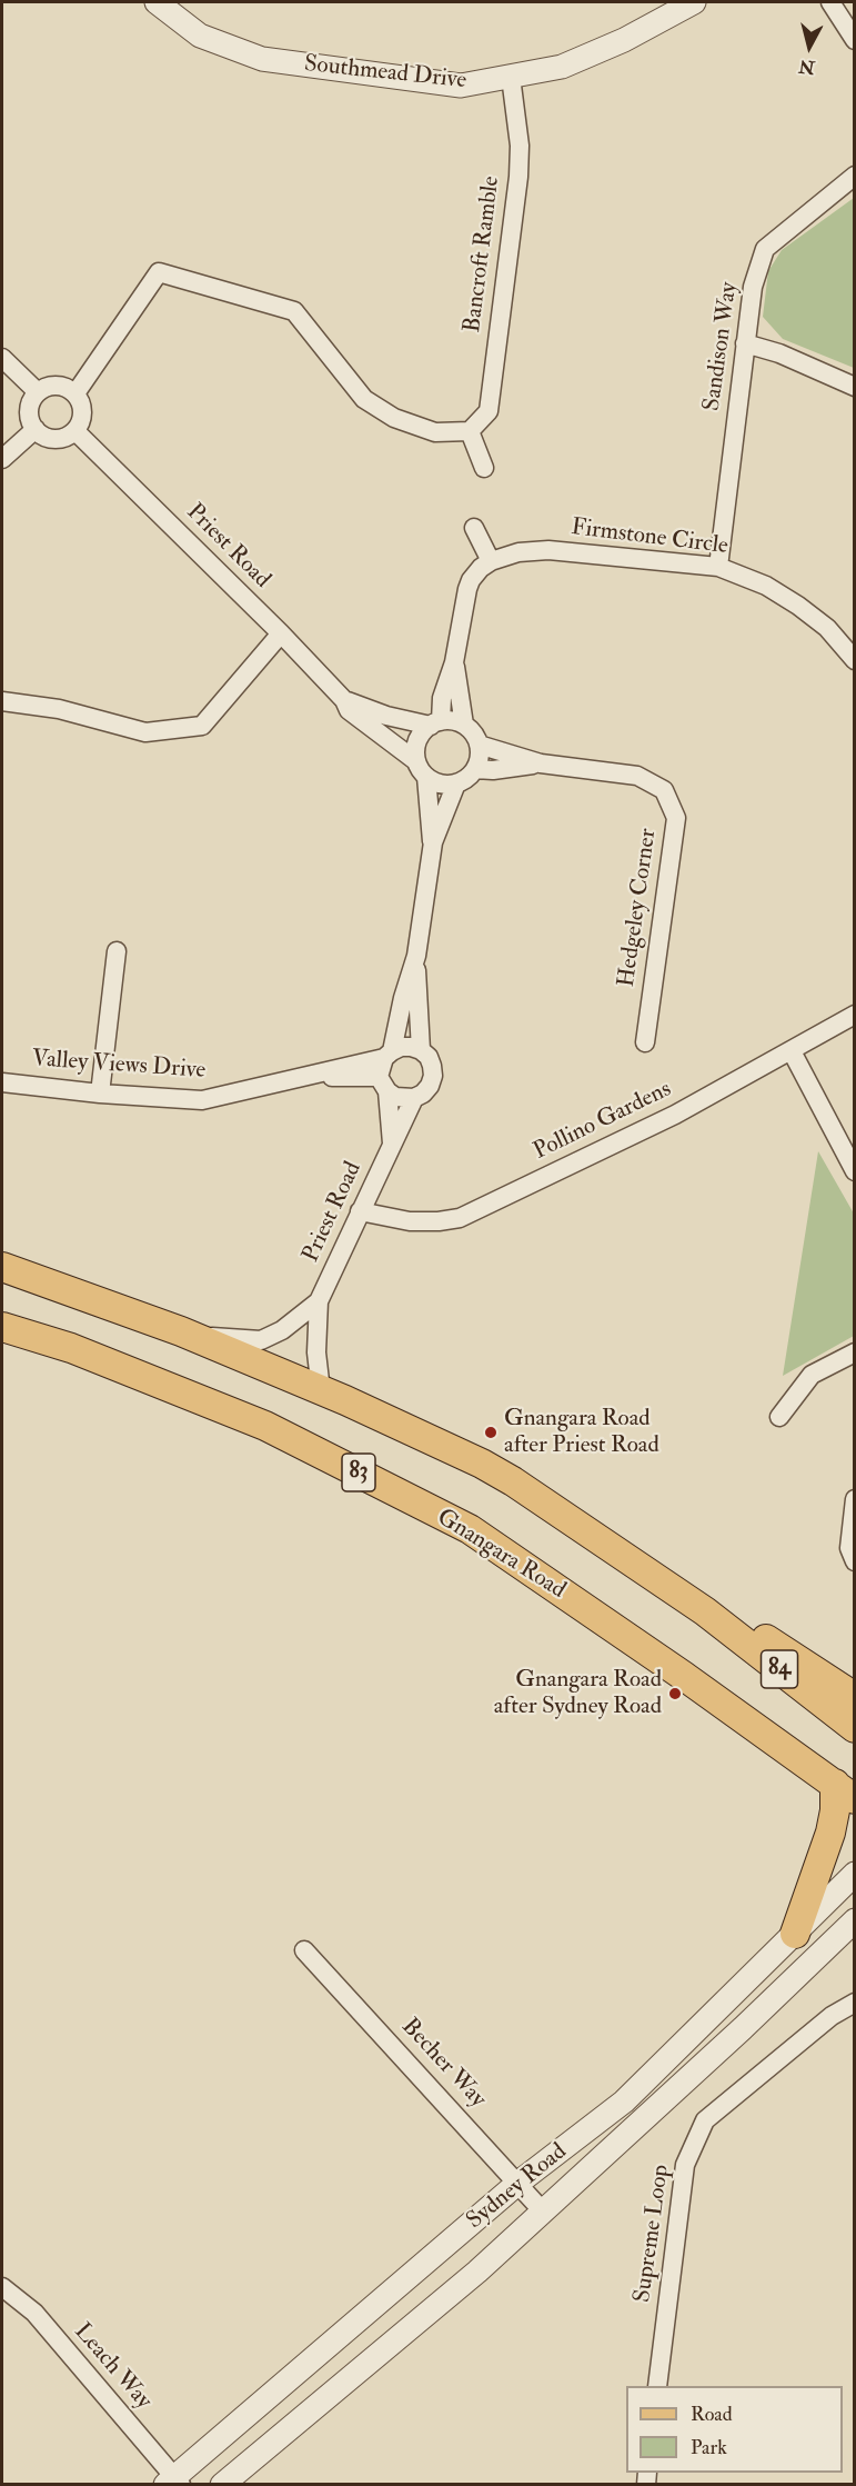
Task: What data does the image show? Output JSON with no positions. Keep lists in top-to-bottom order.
{
  "streets": {
    "main road": ["83", "Gnangara Road", "84"],
    "street": [
      "Southmead Drive",
      "Bancroft Ramble",
      "Sandison Way",
      "Firmstone Circle",
      "Priest Road",
      "Hedgeley Corner",
      "Valley Views Drive",
      "Pollino Gardens",
      "Becher Way",
      "Sydney Road",
      "Supreme Loop",
      "Leach Way"
    ]
  },
  "crossings": [
    ["Southmead Drive", "Bancroft Ramble"],
    ["Sandison Way", "Firmstone Circle"],
    ["Priest Road", "Hedgeley Corner"],
    ["Priest Road", "Valley Views Drive"],
    ["Priest Road", "Pollino Gardens"],
    ["Becher Way", "Sydney Road"],
    ["Sydney Road", "Leach Way"]
  ],
  "places": ["Gnangara Road after Priest Road", "Gnangara Road after Sydney Road"],
  "legend": ["Road", "Park"],
  "north": "bottom"
}
